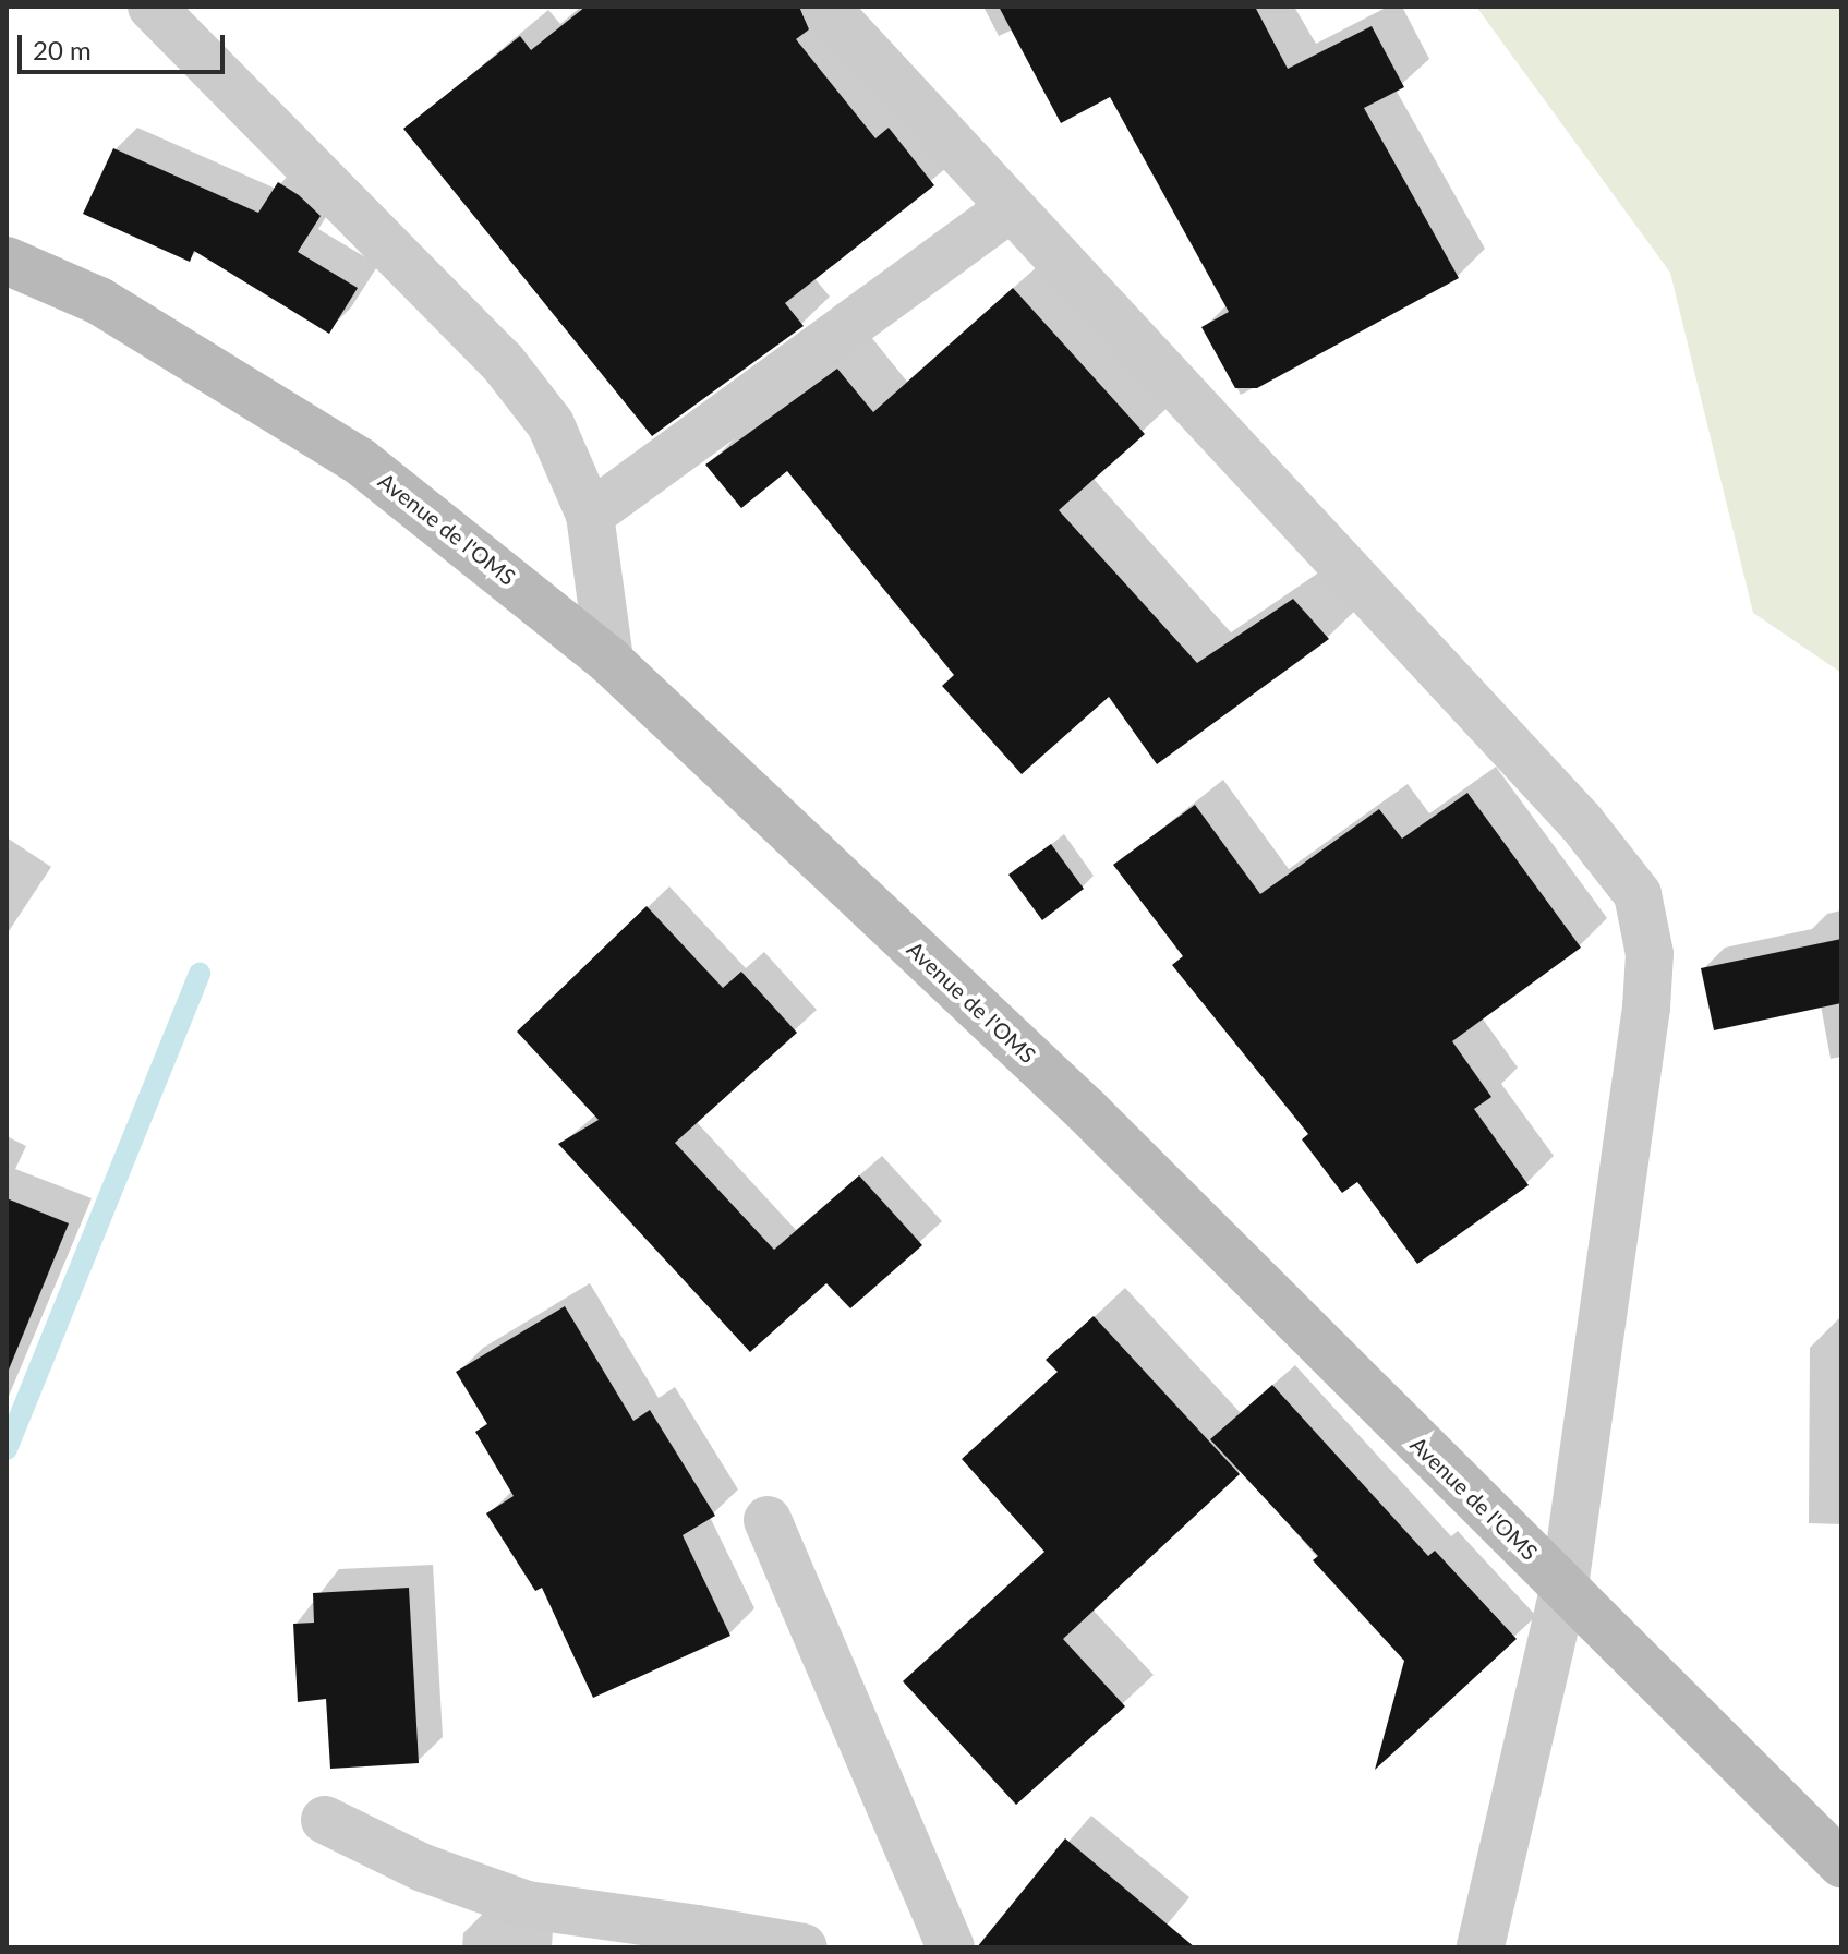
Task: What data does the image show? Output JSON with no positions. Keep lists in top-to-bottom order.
{
  "streets": {
    "street": ["Avenue de l'OMS"]
  },
  "scale_bar": "20 m"
}
